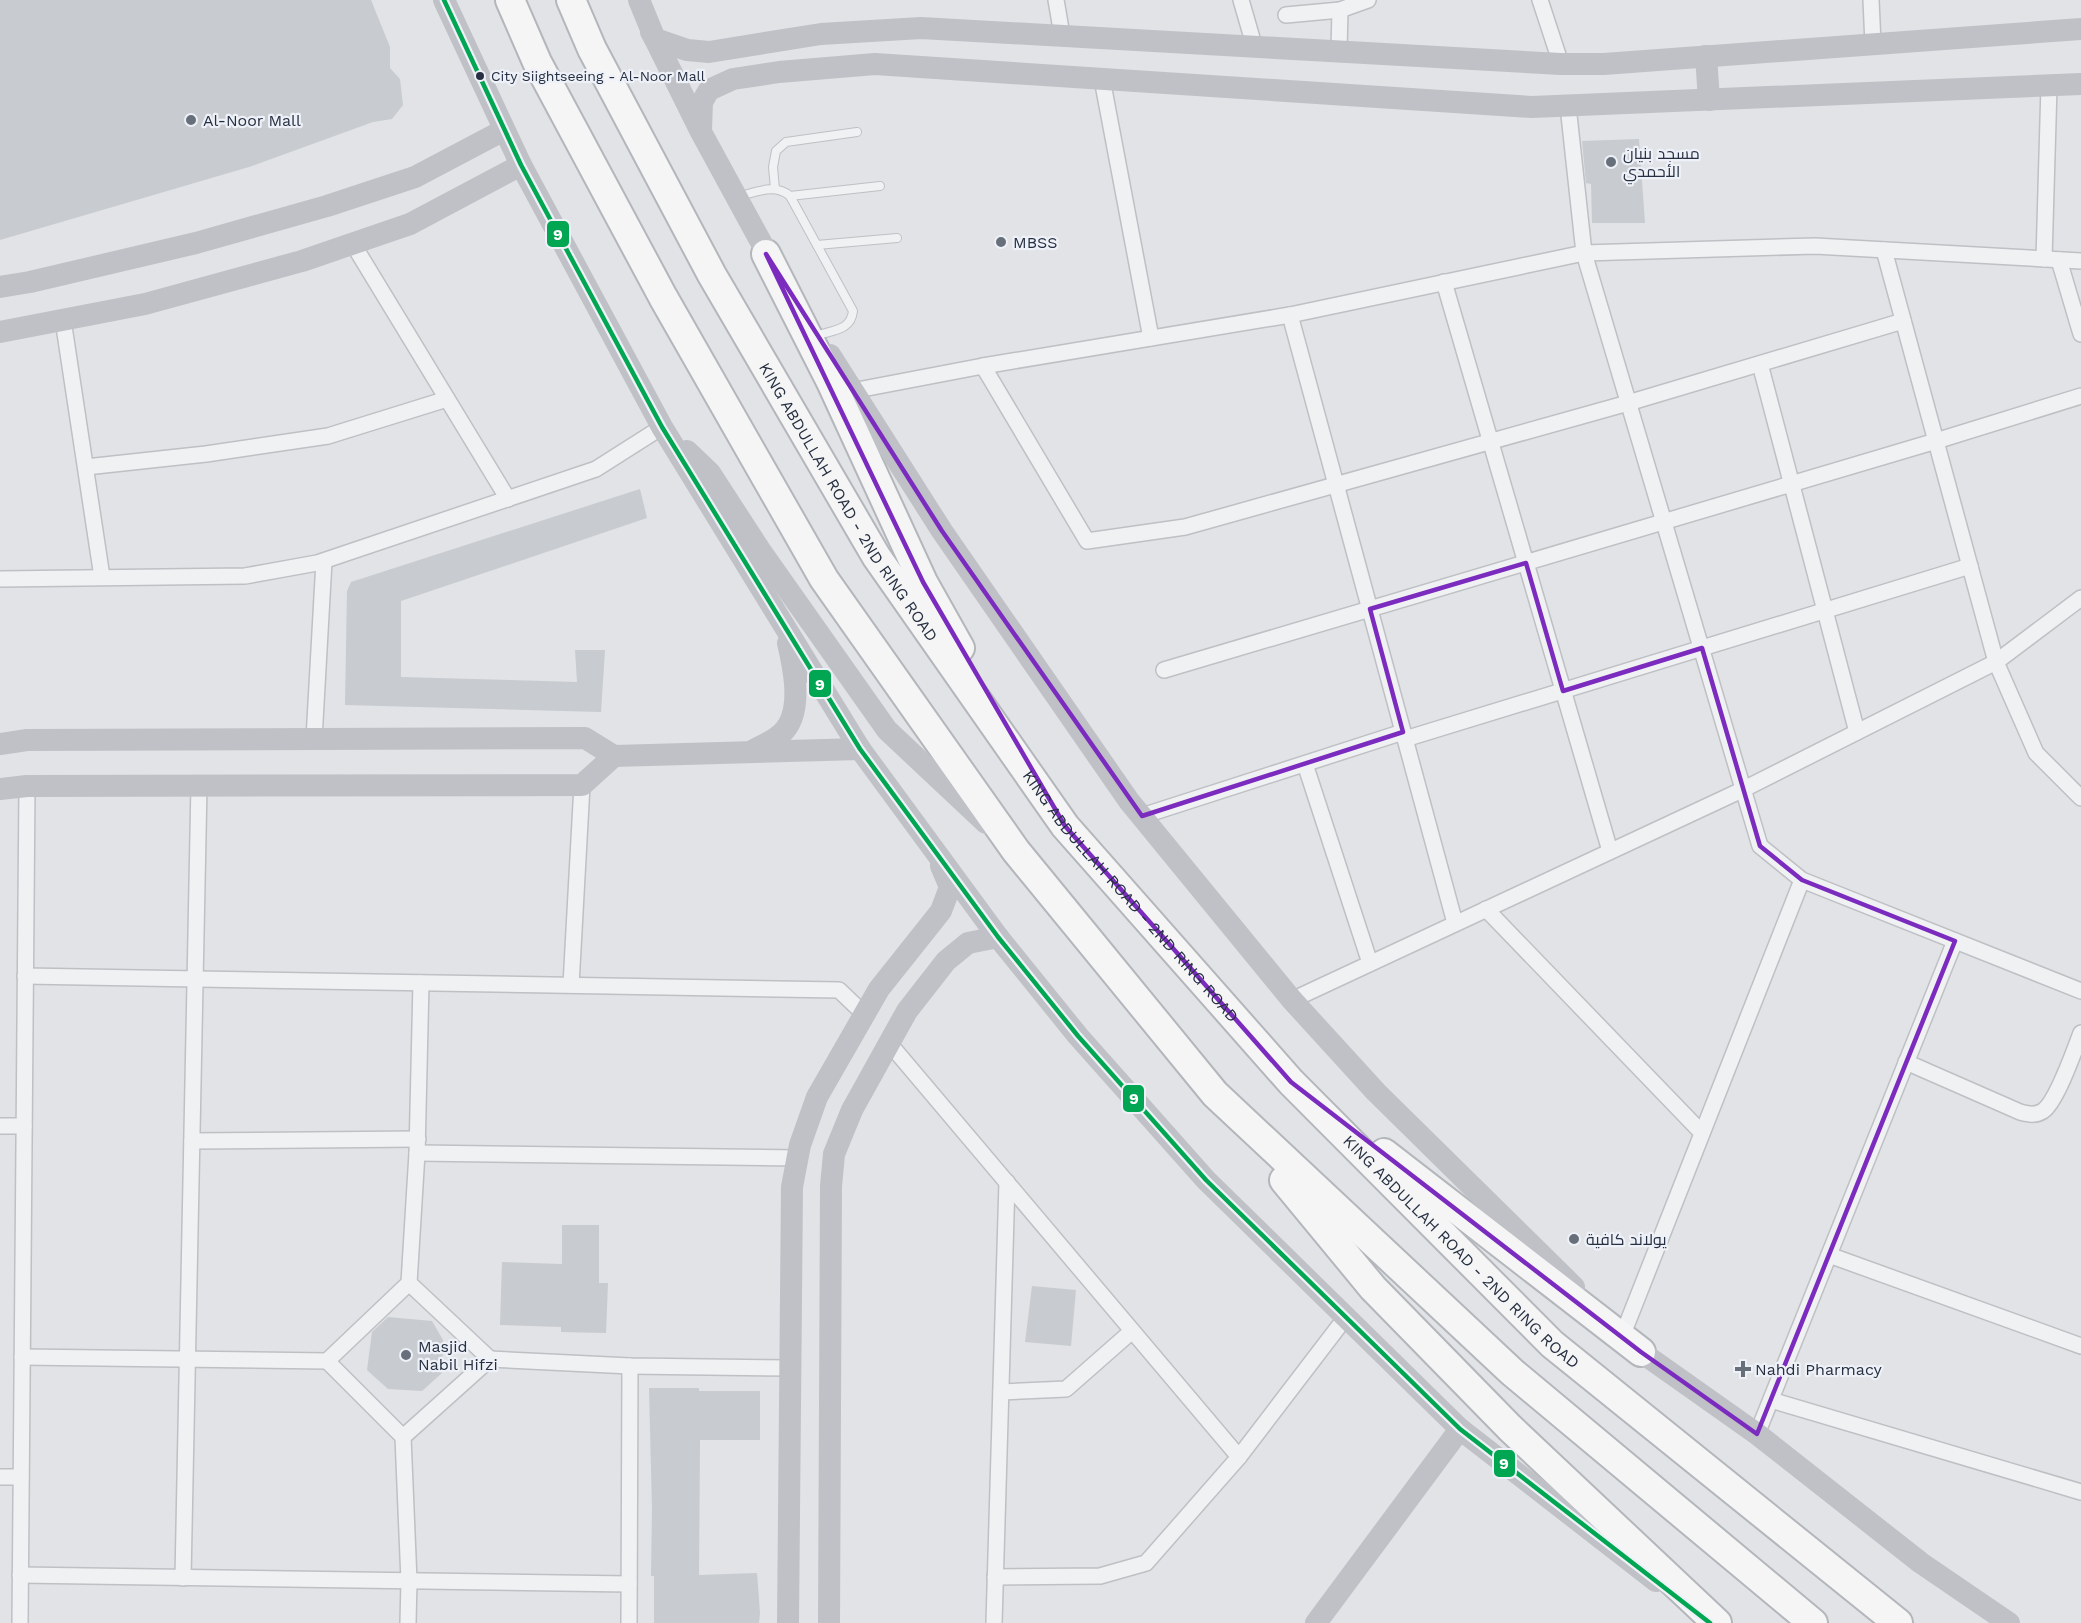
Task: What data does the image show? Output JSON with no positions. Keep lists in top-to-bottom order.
{
  "streets": {
    "highway": ["KING ABDULLAH ROAD - 2ND RING ROAD"]
  },
  "places": {
    "other": [
      "City Siightseeing - Al-Noor Mall",
      "Al-Noor Mall",
      "مسجد بنيان الأحمدي",
      "MBSS",
      "يولاند كافية",
      "Masjid Nabil Hifzi"
    ],
    "health": ["Nahdi Pharmacy"]
  },
  "lines": ["transit line 9"]
}
